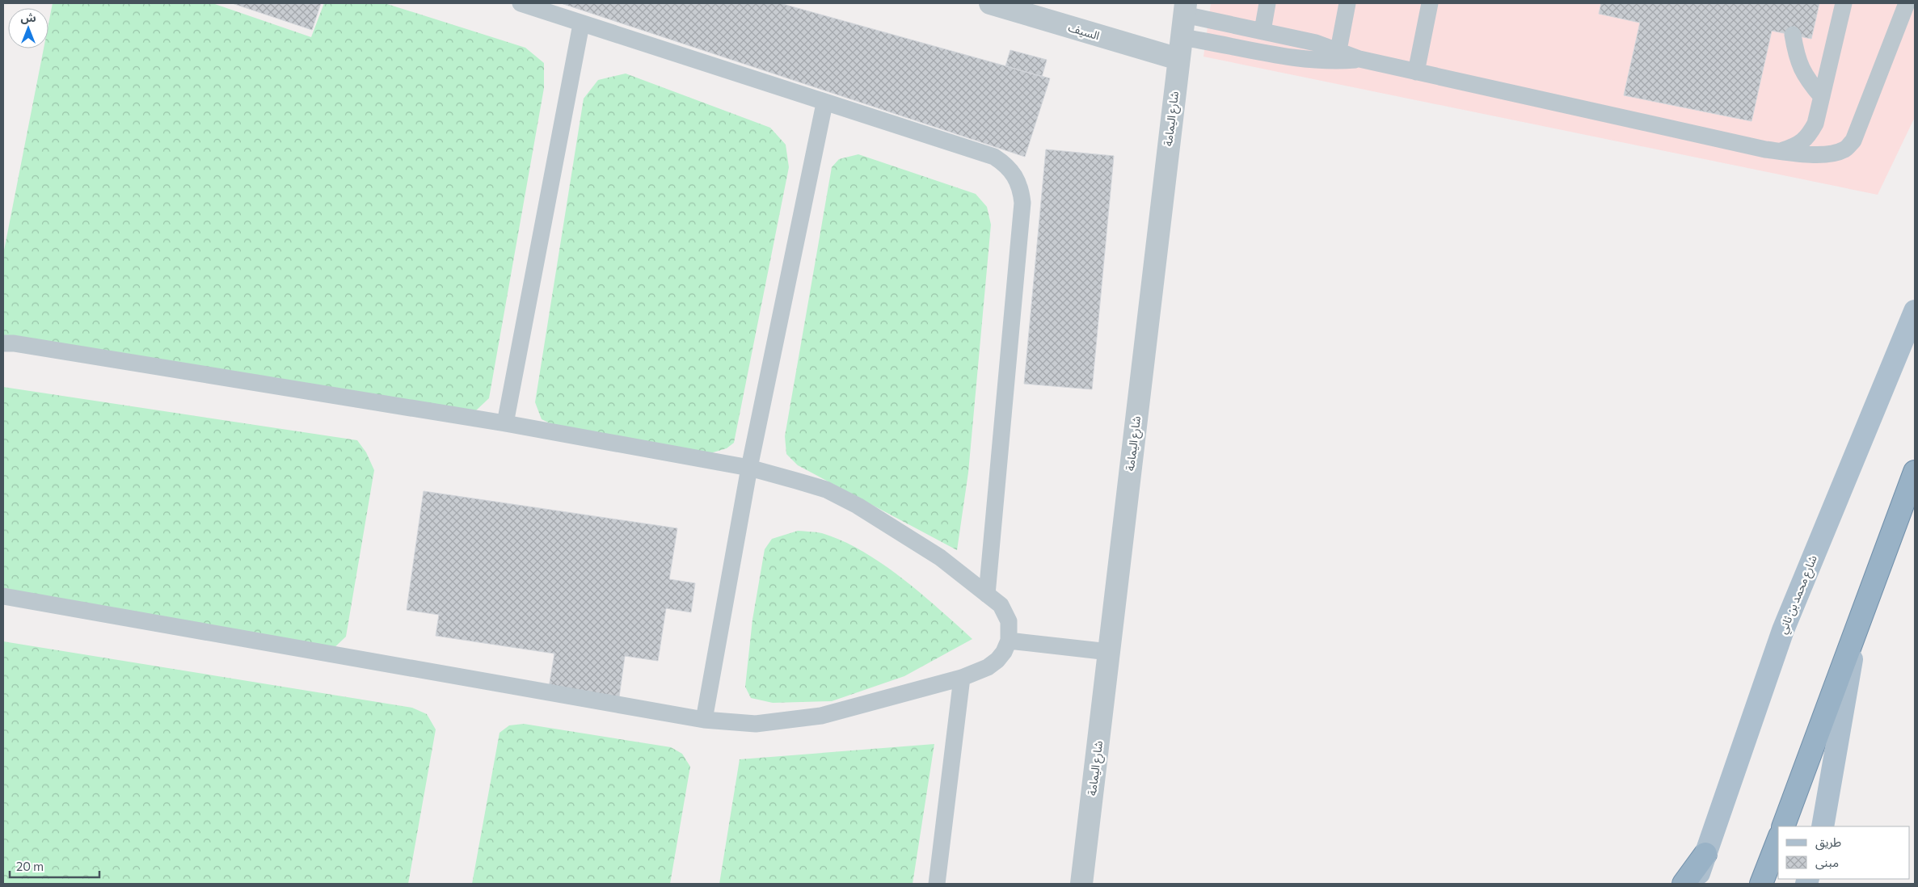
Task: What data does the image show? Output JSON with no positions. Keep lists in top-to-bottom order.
{
  "streets": {
    "main road": ["شارع محمد بن ثاني"],
    "street": ["السيف", "شارع اليمامة"]
  },
  "crossings": [
    ["السيف", "شارع اليمامة"]
  ],
  "legend": ["طريق", "مبنى"],
  "scale_bar": "20 m",
  "north": "top"
}
